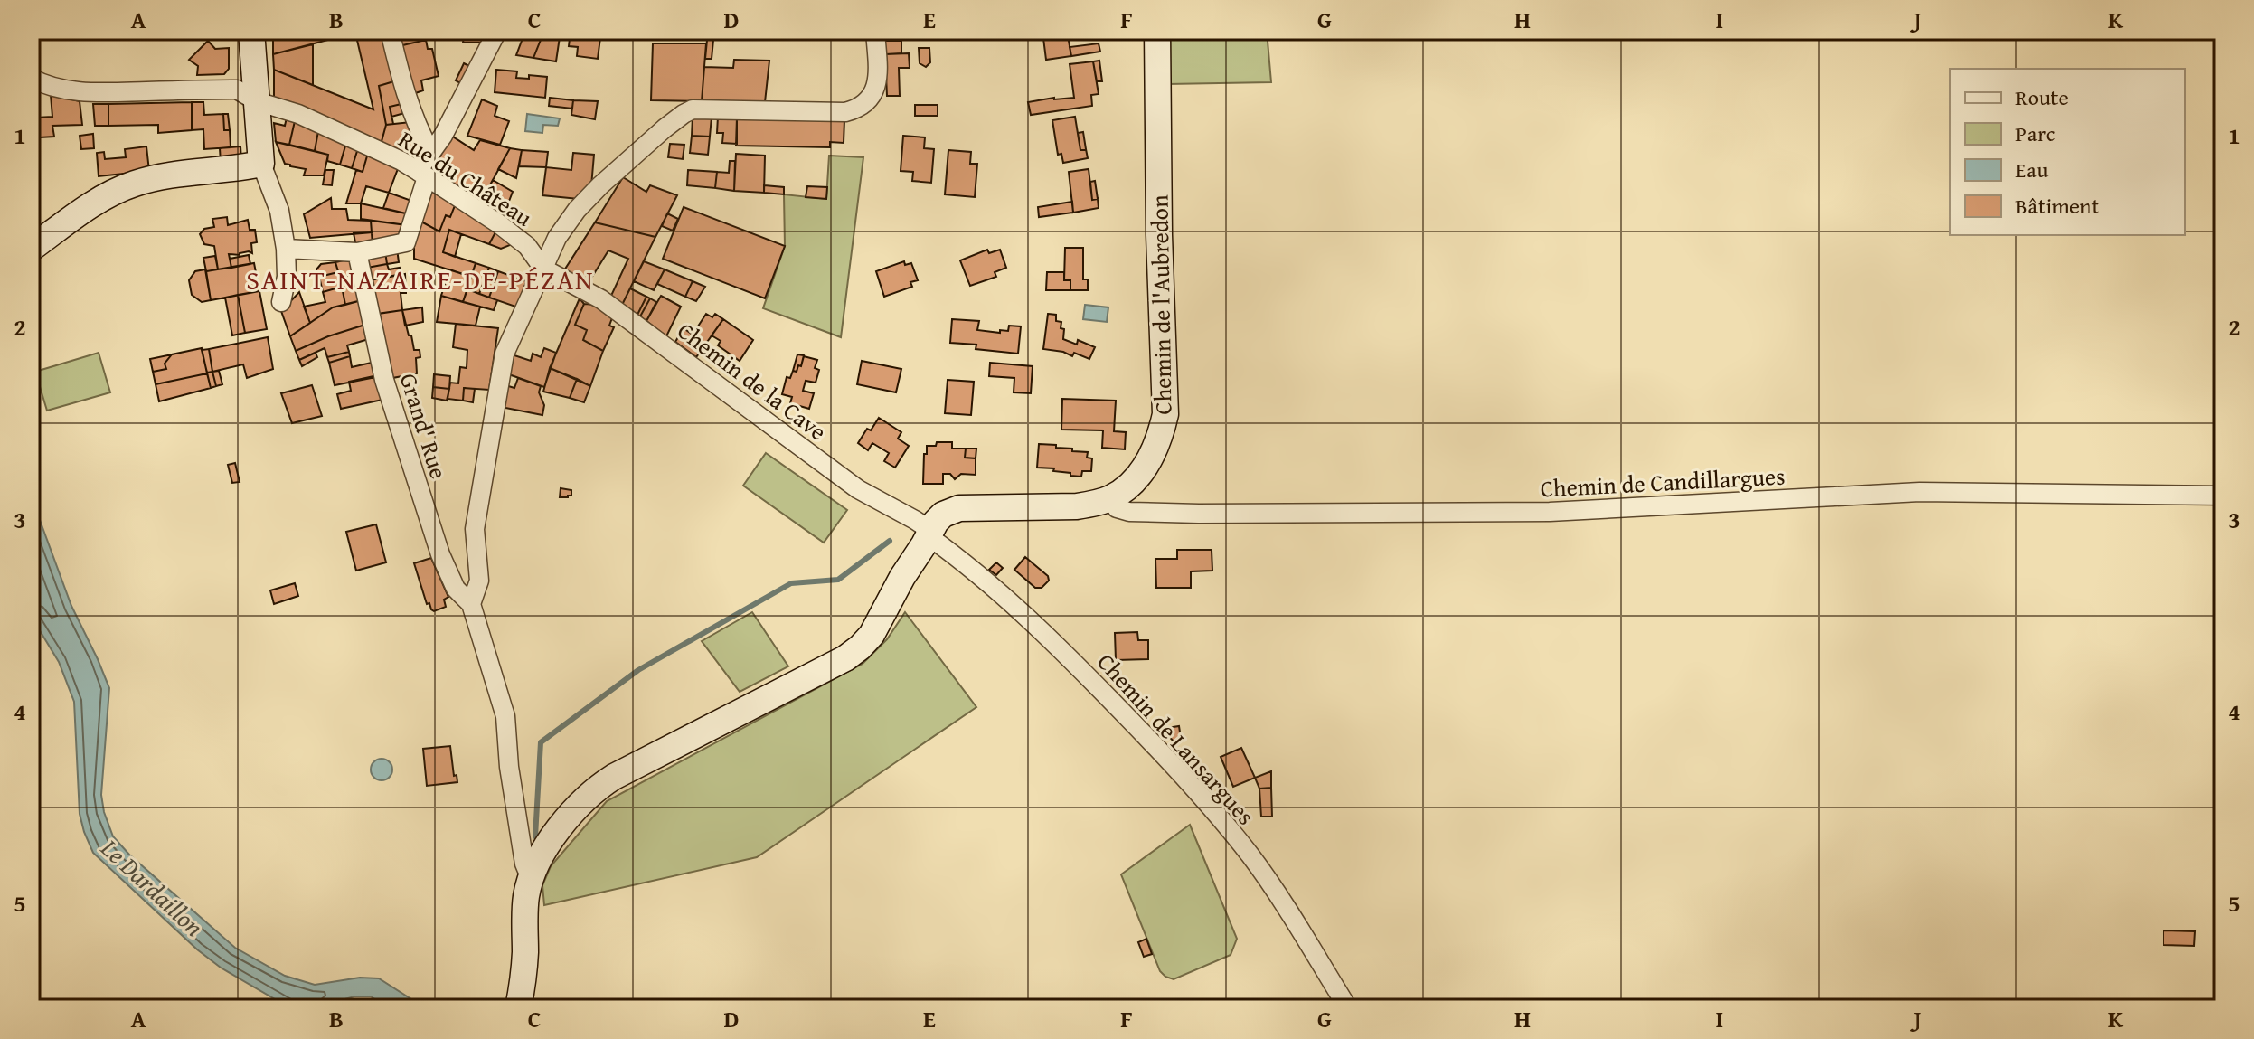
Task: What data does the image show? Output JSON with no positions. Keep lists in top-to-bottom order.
{
  "streets": {
    "street": [
      "Rue du Château",
      "Chemin de l'Aubredon",
      "Chemin de la Cave",
      "Grand' Rue",
      "Chemin de Candillargues",
      "Chemin de Lansargues"
    ]
  },
  "crossings": [
    ["Rue du Château", "Chemin de la Cave"],
    ["Chemin de l'Aubredon", "Chemin de la Cave"],
    ["Chemin de l'Aubredon", "Chemin de Candillargues"],
    ["Chemin de l'Aubredon", "Chemin de Lansargues"],
    ["Chemin de la Cave", "Chemin de Lansargues"]
  ],
  "districts": ["SAINT-NAZAIRE-DE-PÉZAN"],
  "water": ["Le Dardaillon"],
  "legend": [
    "Route",
    "Parc",
    "Eau",
    "Bâtiment"
  ],
  "grid": {
    "columns": [
      "A",
      "B",
      "C",
      "D",
      "E",
      "F",
      "G",
      "H",
      "I",
      "J",
      "K"
    ],
    "rows": [
      "1",
      "2",
      "3",
      "4",
      "5"
    ]
  }
}
